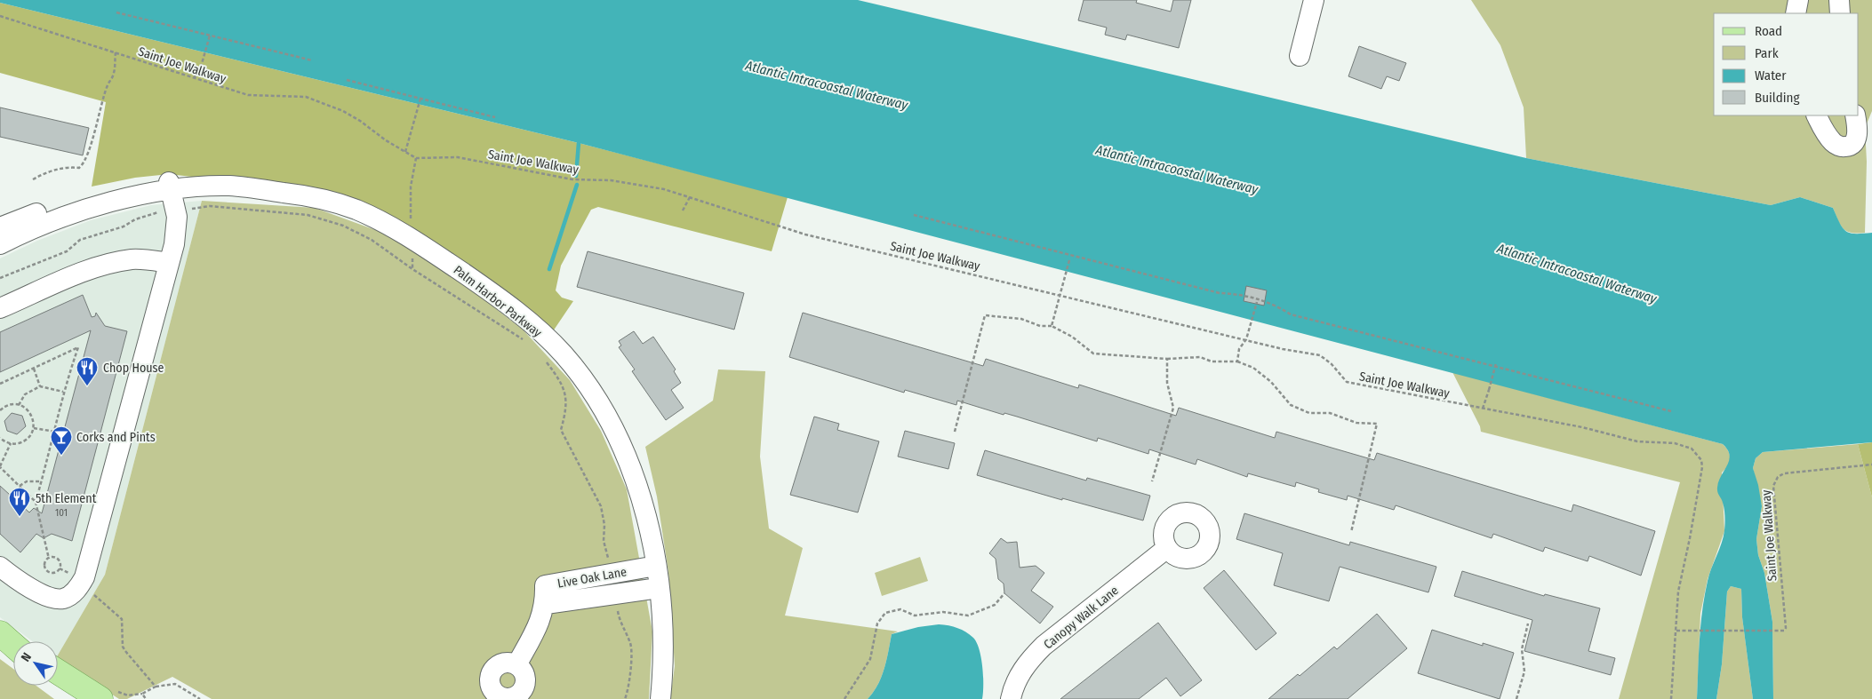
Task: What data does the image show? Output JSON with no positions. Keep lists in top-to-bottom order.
{
  "streets": {
    "street": ["Palm Harbor Parkway", "Live Oak Lane", "Canopy Walk Lane"],
    "path": ["Saint Joe Walkway"]
  },
  "crossings": [
    ["Palm Harbor Parkway", "Live Oak Lane"]
  ],
  "water": ["Atlantic Intracoastal Waterway"],
  "places": {
    "restaurant": ["Chop House", "5th Element"],
    "bar": ["Corks and Pints"]
  },
  "house_numbers": ["101"],
  "legend": [
    "Road",
    "Park",
    "Water",
    "Building"
  ],
  "north": "top left"
}
